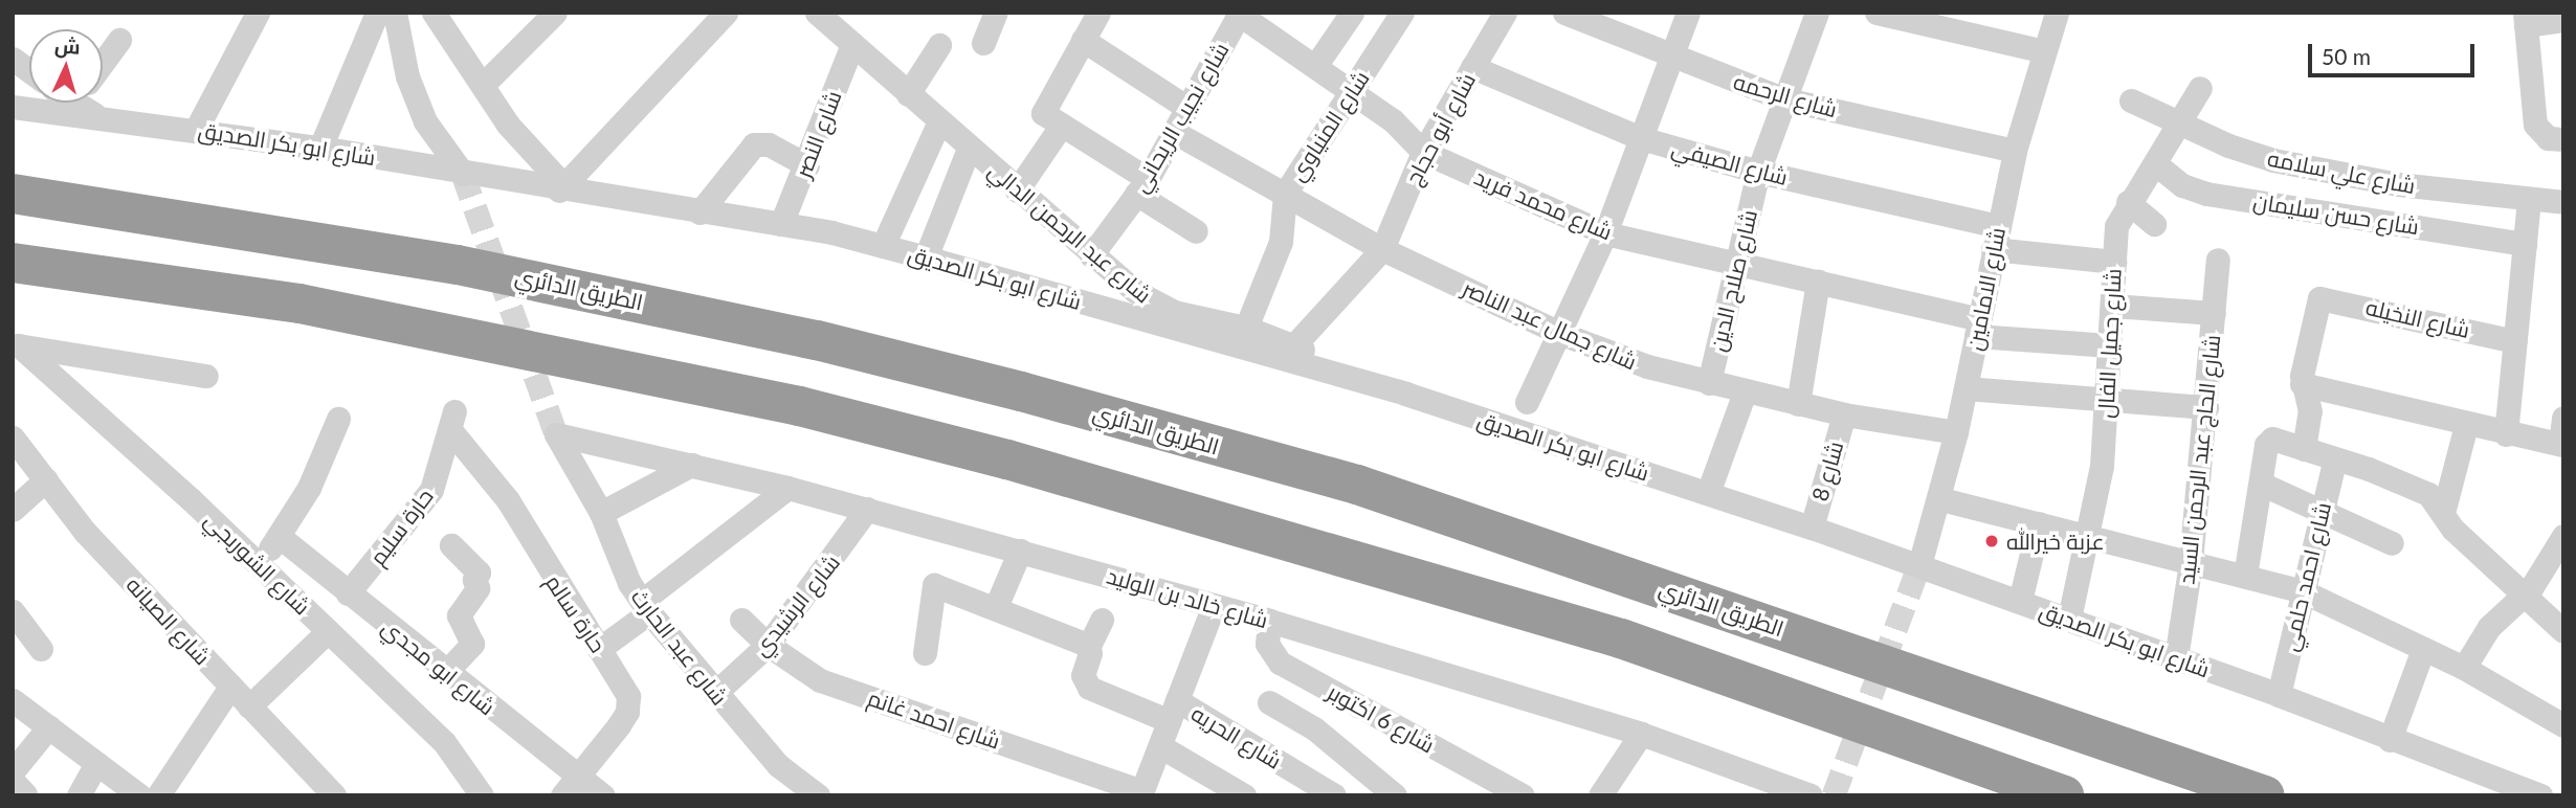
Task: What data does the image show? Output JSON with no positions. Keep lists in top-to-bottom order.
{
  "streets": {
    "highway": ["الطريق الدائري"],
    "street": [
      "شارع الرحمه",
      "شارع نجيب الريحاني",
      "شارع المنياوي",
      "شارع أبو حجاج",
      "شارع النصر",
      "شارع ابو بكر الصديق",
      "شارع الصيفي",
      "شارع علي سلامه",
      "شارع محمد فريد",
      "شارع حسن سليمان",
      "شارع عبد الرحمن الدالي",
      "شارع صلاح الدين",
      "شارع الامامين",
      "شارع النخيله",
      "شارع جمال عبد الناصر",
      "شارع جميل الفال",
      "شارع الحاج عبد الرحمن السيد",
      "شارع 8",
      "حارة سليم",
      "شارع الشوربجي",
      "شارع احمد حلمي",
      "شارع خالد بن الوليد",
      "شارع الرشيدي",
      "حارة سالم",
      "شارع الصيانه",
      "شارع عبد الحارث",
      "شارع ابو مجدي",
      "شارع 6 اكتوبر",
      "شارع احمد غانم",
      "شارع الحريه"
    ]
  },
  "crossings": [
    ["شارع الرحمه", "شارع صلاح الدين"],
    ["شارع الرحمه", "شارع الامامين"],
    ["شارع نجيب الريحاني", "شارع محمد فريد"],
    ["شارع نجيب الريحاني", "شارع عبد الرحمن الدالي"],
    ["شارع نجيب الريحاني", "شارع جمال عبد الناصر"],
    ["شارع المنياوي", "شارع محمد فريد"],
    ["شارع المنياوي", "شارع عبد الرحمن الدالي"],
    ["شارع المنياوي", "شارع جمال عبد الناصر"],
    ["شارع أبو حجاج", "شارع الصيفي"],
    ["شارع أبو حجاج", "شارع محمد فريد"],
    ["شارع أبو حجاج", "شارع عبد الرحمن الدالي"],
    ["شارع أبو حجاج", "شارع جمال عبد الناصر"],
    ["شارع النصر", "شارع ابو بكر الصديق"],
    ["شارع النصر", "شارع عبد الرحمن الدالي"],
    ["شارع ابو بكر الصديق", "شارع عبد الرحمن الدالي"],
    ["شارع ابو بكر الصديق", "شارع الامامين"],
    ["شارع ابو بكر الصديق", "شارع جميل الفال"],
    ["شارع ابو بكر الصديق", "شارع الحاج عبد الرحمن السيد"],
    ["شارع ابو بكر الصديق", "شارع 8"],
    ["شارع ابو بكر الصديق", "شارع احمد حلمي"],
    ["شارع الصيفي", "شارع صلاح الدين"],
    ["شارع الصيفي", "شارع الامامين"],
    ["شارع الصيفي", "شارع جميل الفال"],
    ["شارع علي سلامه", "شارع جميل الفال"],
    ["شارع محمد فريد", "شارع صلاح الدين"],
    ["شارع محمد فريد", "شارع الامامين"],
    ["شارع محمد فريد", "شارع جميل الفال"],
    ["شارع حسن سليمان", "شارع جميل الفال"],
    ["شارع صلاح الدين", "شارع جمال عبد الناصر"],
    ["شارع الامامين", "شارع جمال عبد الناصر"],
    ["شارع جمال عبد الناصر", "شارع 8"],
    ["حارة سليم", "حارة سالم"],
    ["حارة سليم", "شارع ابو مجدي"],
    ["شارع خالد بن الوليد", "شارع الرشيدي"],
    ["شارع خالد بن الوليد", "شارع عبد الحارث"],
    ["شارع خالد بن الوليد", "شارع 6 اكتوبر"],
    ["شارع الرشيدي", "شارع عبد الحارث"],
    ["شارع الرشيدي", "شارع احمد غانم"],
    ["حارة سالم", "شارع ابو مجدي"]
  ],
  "places": ["عزبة خيرالله"],
  "scale_bar": "50 m",
  "north": "top"
}
